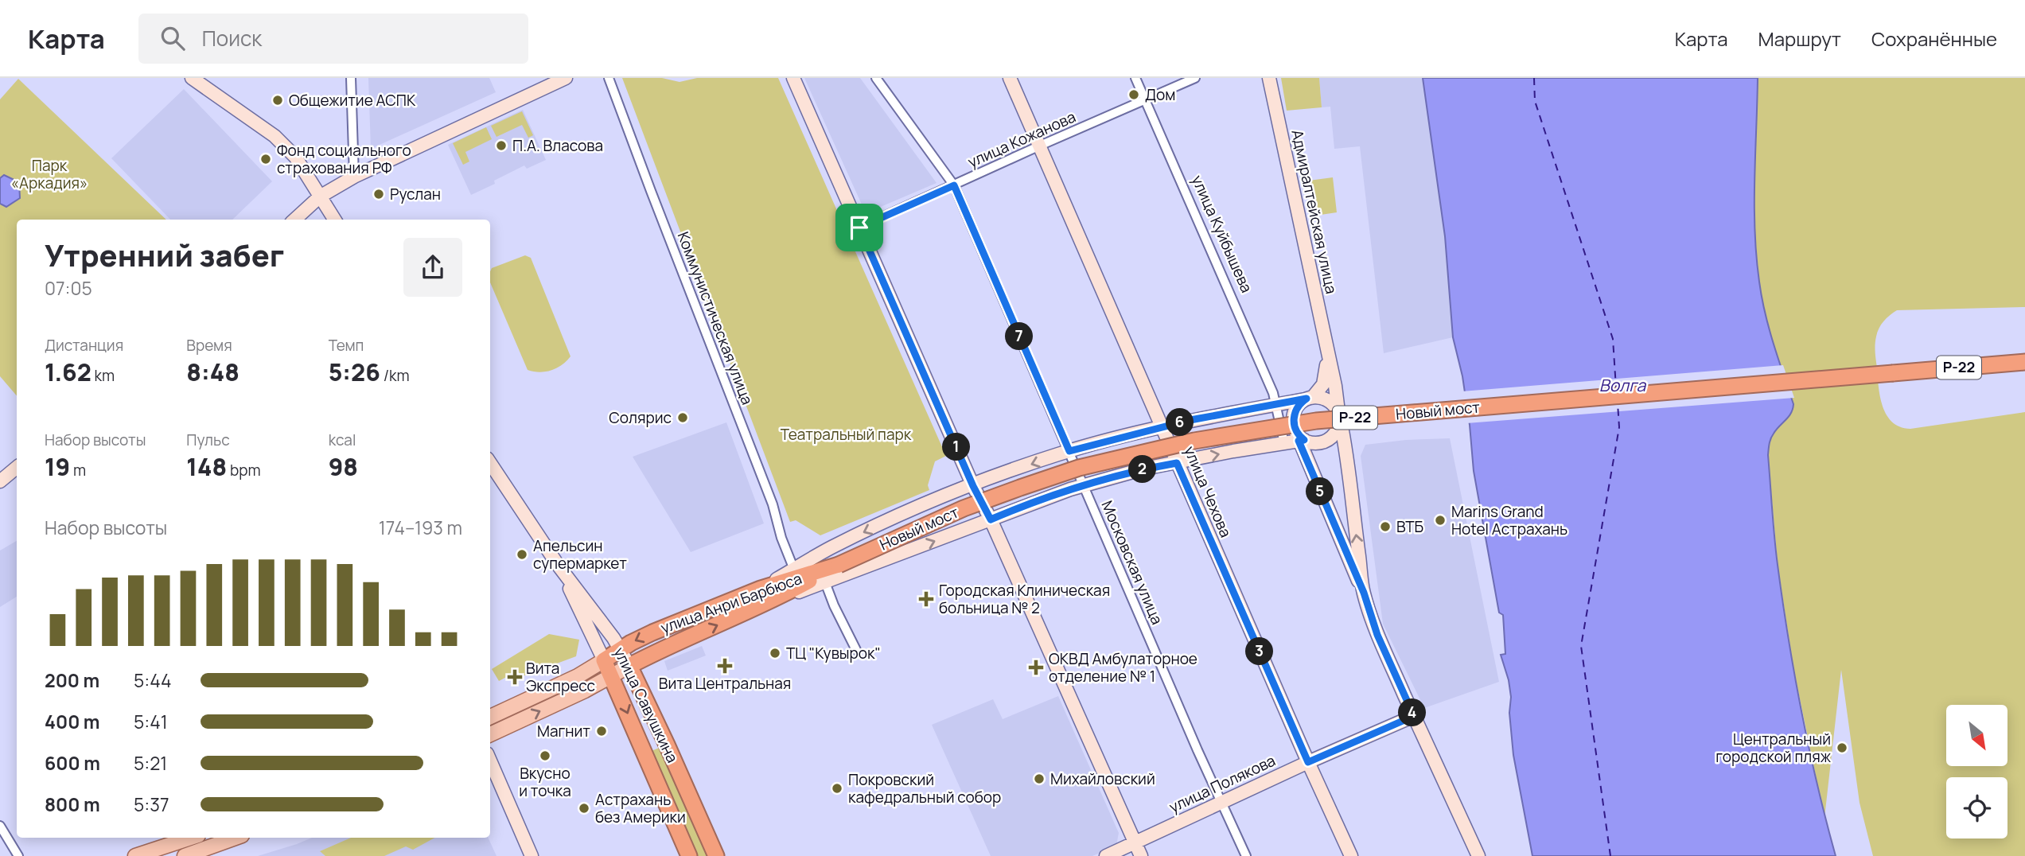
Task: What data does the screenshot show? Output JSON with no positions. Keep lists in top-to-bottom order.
{
  "streets": {
    "highway": [
      "Р-22",
      "Новый мост",
      "улица Анри Барбюса",
      "улица Савушкина"
    ],
    "street": [
      "улица Кожанова",
      "Адмиралтейская улица",
      "улица Куйбышева",
      "Коммунистическая улица",
      "улица Чехова",
      "Московская улица",
      "улица Полякова"
    ]
  },
  "crossings": [
    ["улица Кожанова", "улица Куйбышева"],
    ["улица Кожанова", "улица Чехова"],
    ["улица Кожанова", "Московская улица"],
    ["Новый мост", "улица Анри Барбюса"],
    ["улица Чехова", "улица Полякова"],
    ["Московская улица", "улица Полякова"],
    ["улица Анри Барбюса", "улица Савушкина"]
  ],
  "water": ["Волга"],
  "parks": ["Парк «Аркадия»", "Театральный парк"],
  "places": {
    "other": [
      "Дом",
      "Общежитие АСПК",
      "П.А. Власова",
      "Фонд социального страхования РФ",
      "Руслан",
      "Солярис",
      "Marins Grand Hotel Астрахань",
      "ВТБ",
      "Апельсин супермаркет",
      "ТЦ \"Кувырок\"",
      "Магнит",
      "Центральный городской пляж",
      "Вкусно и точка",
      "Михайловский",
      "Покровский кафедральный собор",
      "Астрахань без Америки"
    ],
    "health": [
      "Городская Клиническая больница № 2",
      "Вита Центральная",
      "ОКВД Амбулаторное отделение № 1",
      "Вита Экспресс"
    ]
  },
  "north": "bottom right",
  "page": {
    "header": "Карта",
    "search": "Поиск",
    "nav": ["Карта", "Маршрут", "Сохранённые"],
    "heading": ["Утренний забег", "07:05"],
    "stats": [
      ["Дистанция", "1.62 km"],
      ["Время", "8:48"],
      ["Темп", "5:26 /km"],
      ["Набор высоты", "19 m"],
      ["Пульс", "148 bpm"],
      ["kcal", "98"]
    ],
    "pins": [
      "7",
      "6",
      "1",
      "2",
      "5",
      "3",
      "4"
    ],
    "chart": ["Набор высоты", "174–193 m"],
    "list": [
      {
        "name": "200 m",
        "note": "5:44"
      },
      {
        "name": "400 m",
        "note": "5:41"
      },
      {
        "name": "600 m",
        "note": "5:21"
      },
      {
        "name": "800 m",
        "note": "5:37"
      }
    ]
  }
}
